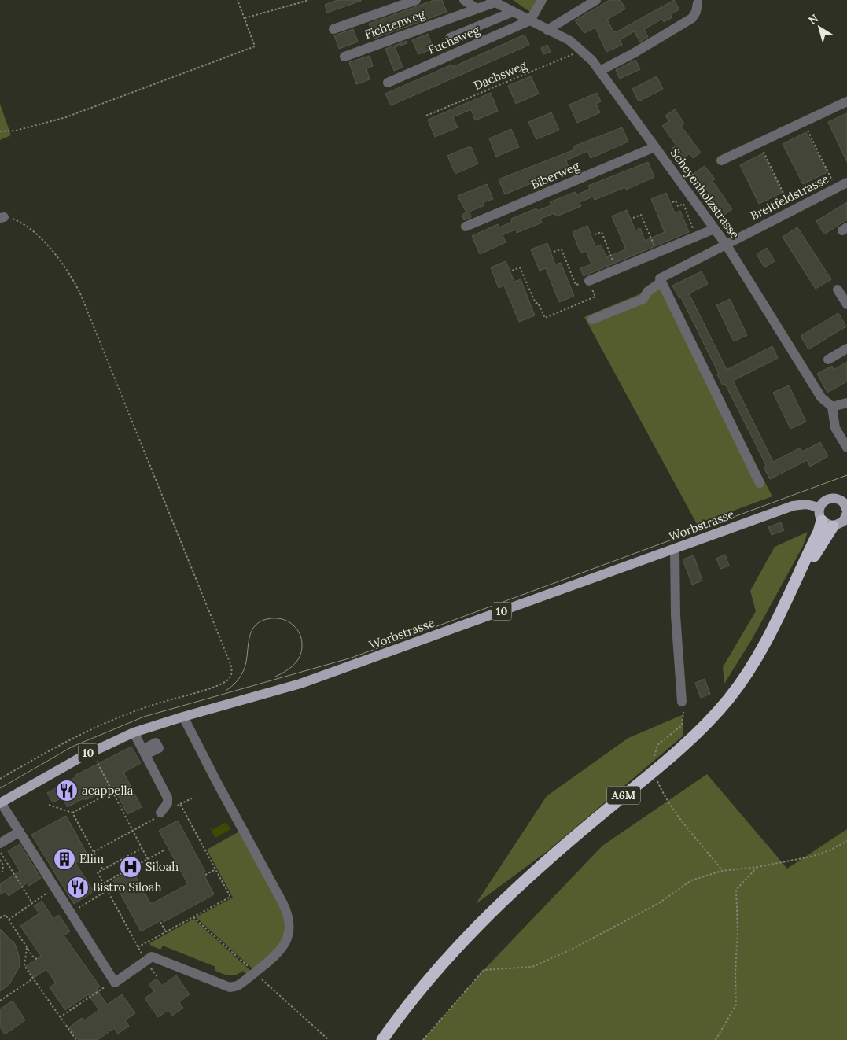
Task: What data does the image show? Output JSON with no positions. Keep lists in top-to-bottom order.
{
  "streets": {
    "highway": ["A6M"],
    "main road": ["Worbstrasse", "10"],
    "street": [
      "Fichtenweg",
      "Fuchsweg",
      "Biberweg",
      "Scheyenholzstrasse",
      "Breitfeldstrasse"
    ],
    "path": ["Dachsweg"]
  },
  "crossings": [
    ["Fichtenweg", "Scheyenholzstrasse"],
    ["Fuchsweg", "Scheyenholzstrasse"],
    ["Dachsweg", "Scheyenholzstrasse"],
    ["Biberweg", "Scheyenholzstrasse"],
    ["Scheyenholzstrasse", "Breitfeldstrasse"],
    ["Worbstrasse", "A6M"]
  ],
  "places": {
    "restaurant": ["acappella", "Bistro Siloah"],
    "building": ["Elim"],
    "hospital": ["Siloah"]
  },
  "north": "top left"
}
